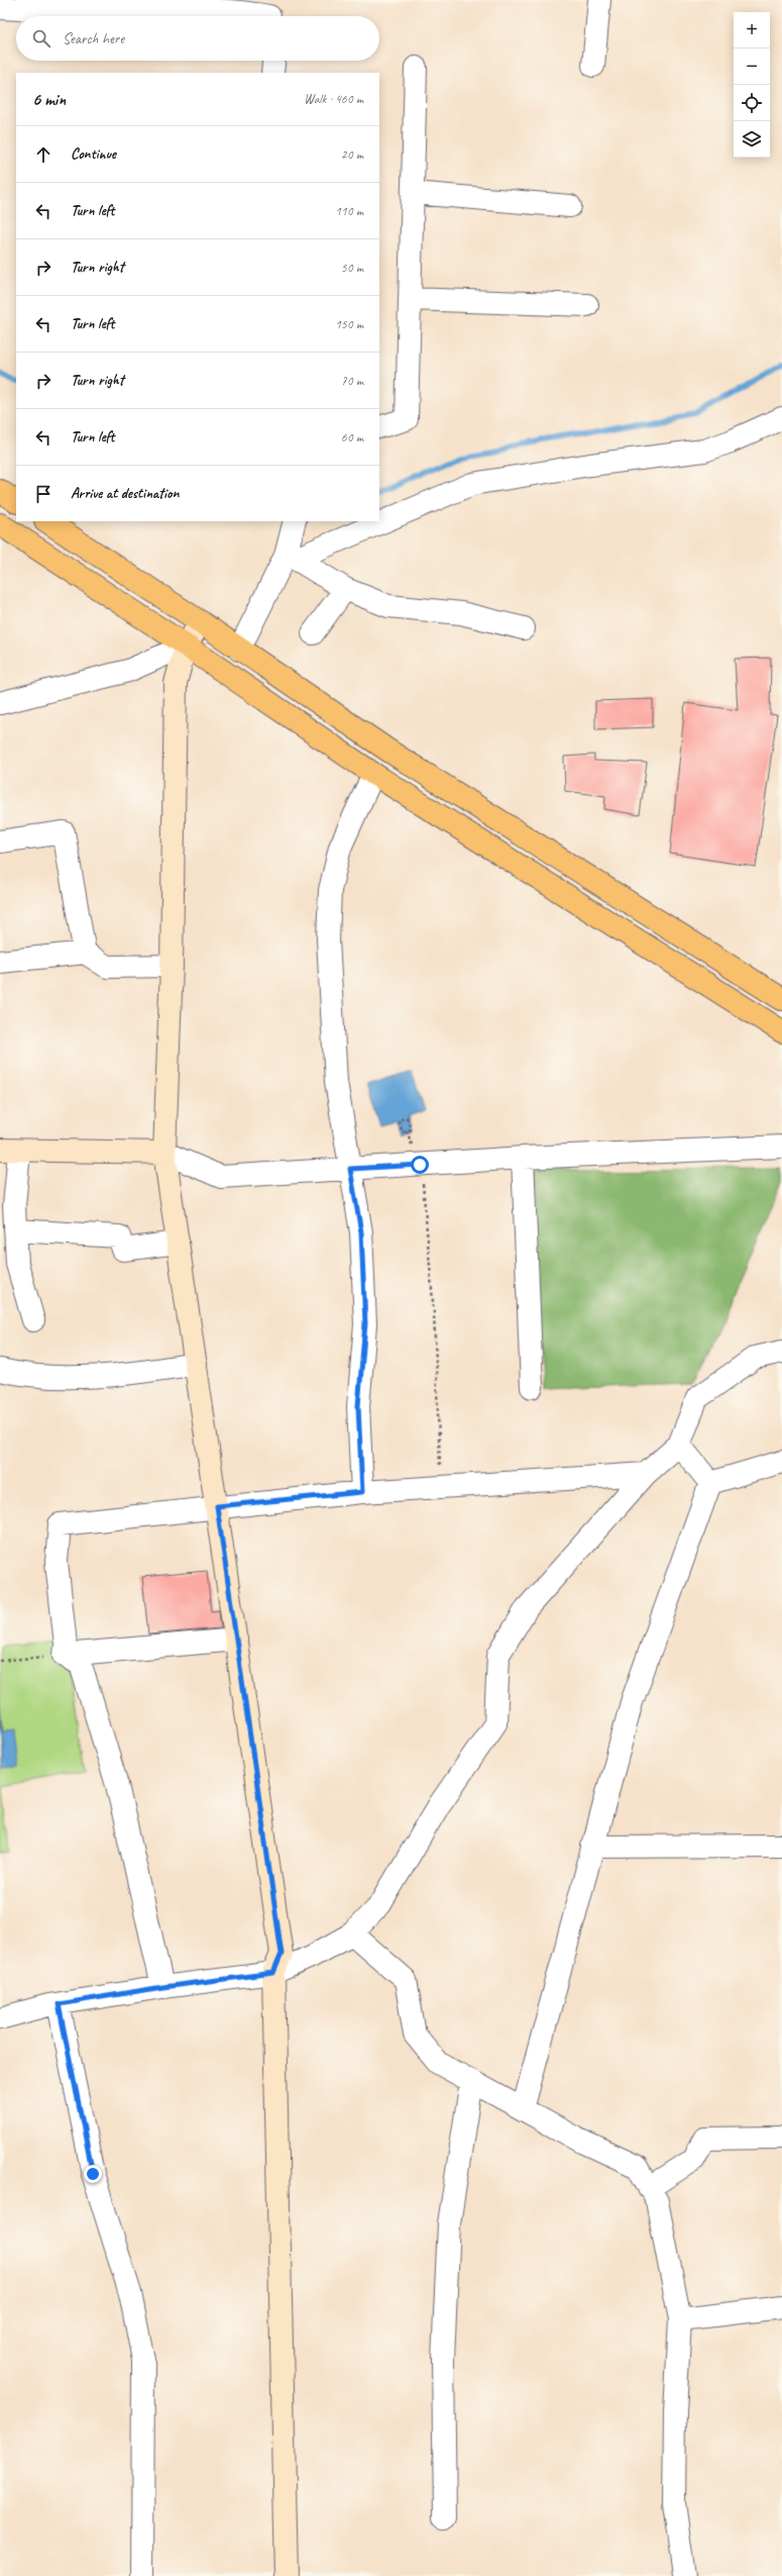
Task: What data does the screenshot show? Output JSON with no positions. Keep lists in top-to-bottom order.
{
  "page": {
    "map_buttons": ["+", "−"],
    "search": "Search here",
    "heading": ["6 min", "Walk · 460 m"],
    "list": [
      ["Continue", "20 m"],
      ["Turn left", "110 m"],
      ["Turn right", "50 m"],
      ["Turn left", "150 m"],
      ["Turn right", "70 m"],
      ["Turn left", "60 m"],
      "Arrive at destination"
    ]
  }
}
